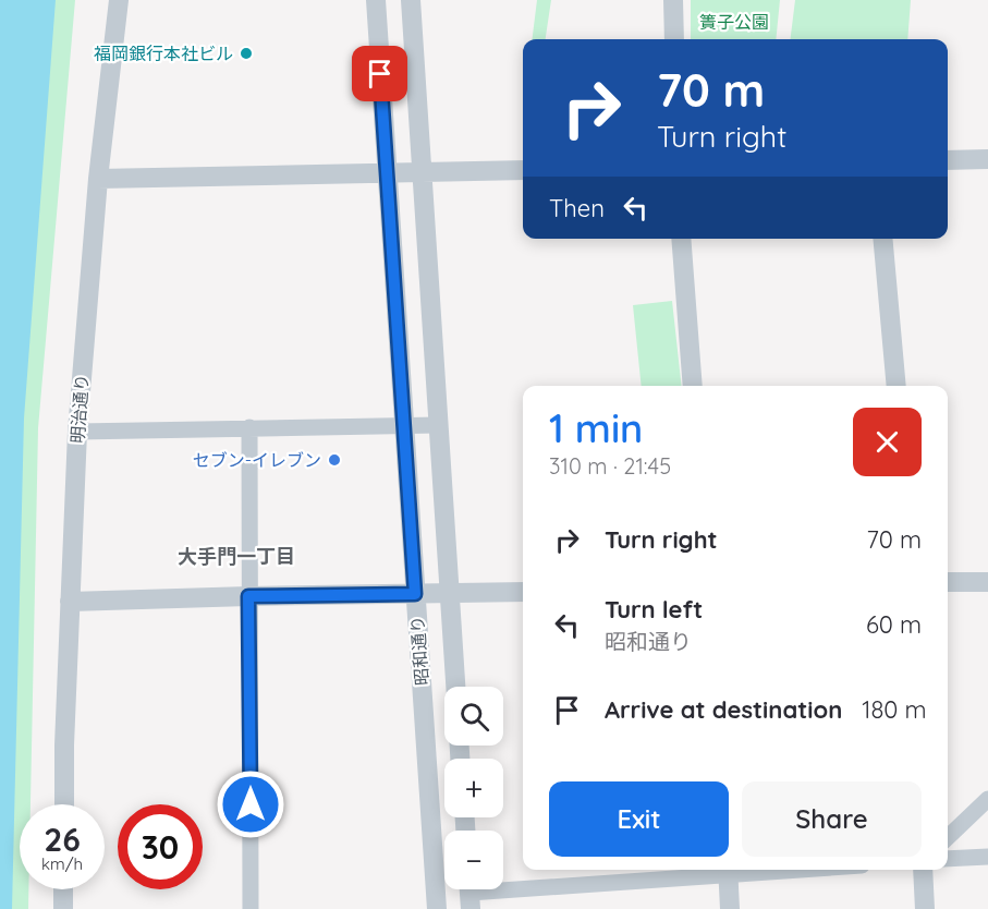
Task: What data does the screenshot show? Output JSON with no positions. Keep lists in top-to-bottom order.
{
  "streets": {
    "street": ["明治通り", "昭和通り"]
  },
  "districts": ["大手門一丁目"],
  "parks": ["簀子公園"],
  "places": ["福岡銀行本社ビル", "セブン-イレブン"],
  "page": {
    "turn": ["70 m", "Turn right"],
    "then": "Then",
    "heading": ["1 min", "310 m · 21:45"],
    "list": [
      {
        "name": "Turn right",
        "value": "70 m"
      },
      {
        "name": "Turn left",
        "note": "昭和通り",
        "value": "60 m"
      },
      {
        "name": "Arrive at destination",
        "value": "180 m"
      }
    ],
    "map_buttons": ["+", "−"],
    "buttons": ["Exit", "Share"],
    "speed": "26 km/h",
    "limit": "30"
  }
}
